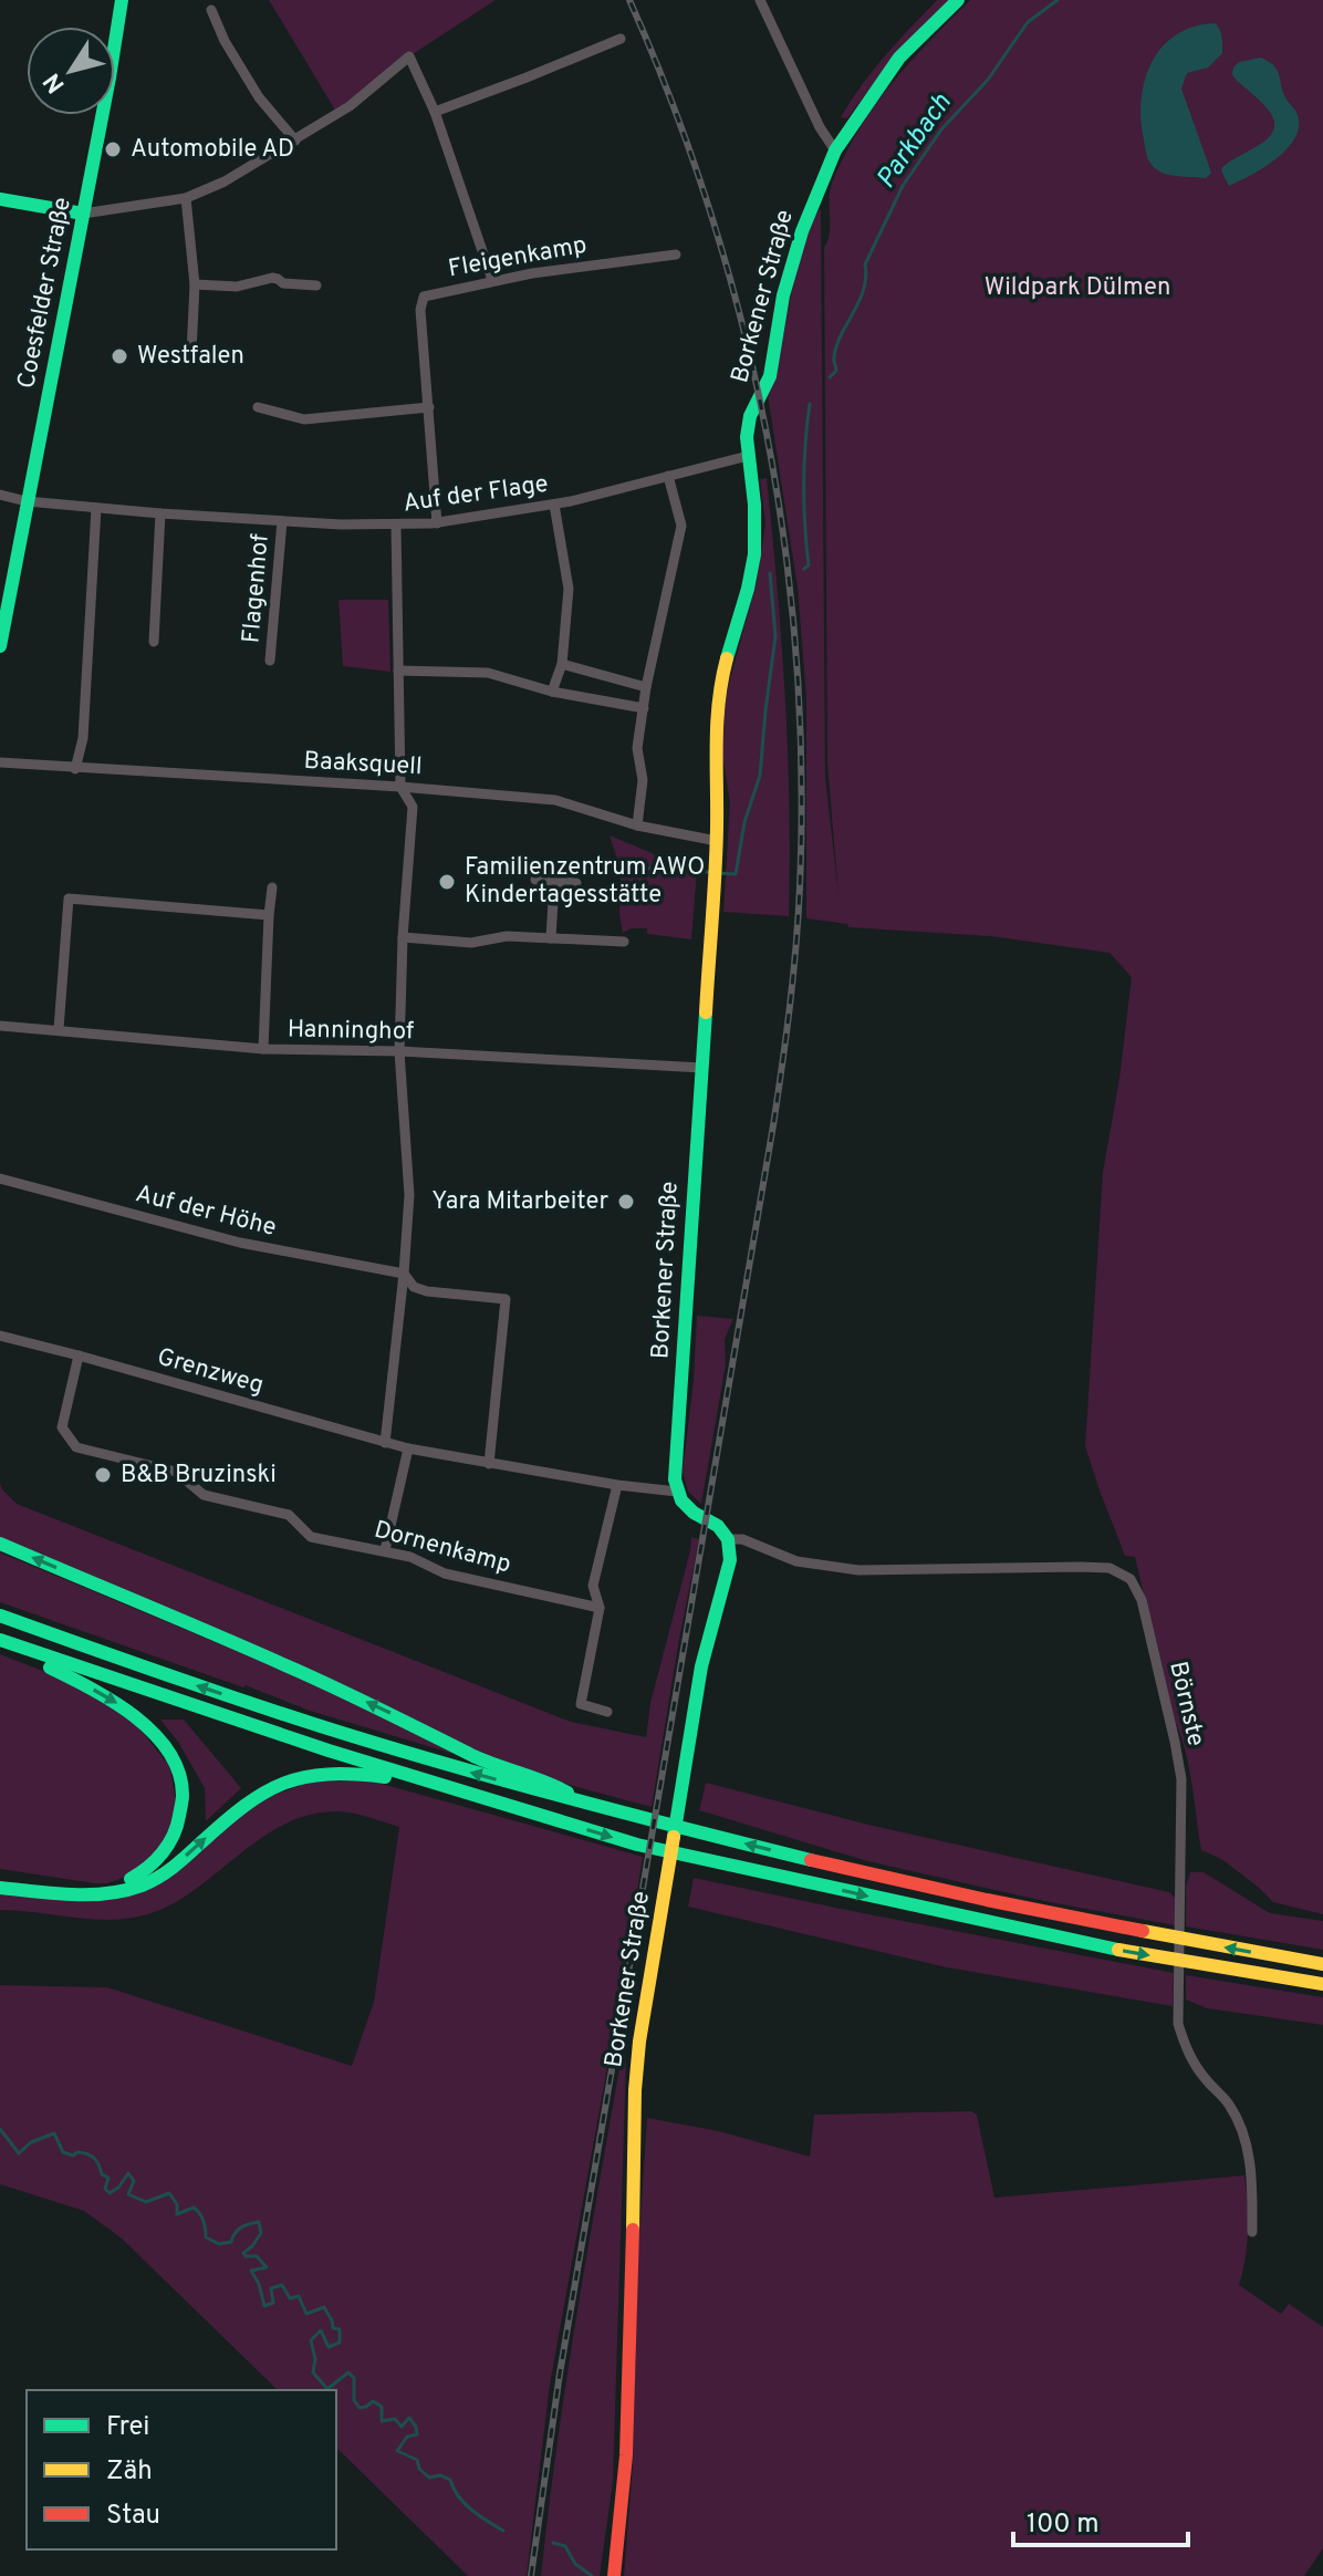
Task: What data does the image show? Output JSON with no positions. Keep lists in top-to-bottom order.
{
  "streets": {
    "main road": ["Coesfelder Straße", "Borkener Straße"],
    "street": [
      "Fleigenkamp",
      "Auf der Flage",
      "Flagenhof",
      "Baaksquell",
      "Hanninghof",
      "Auf der Höhe",
      "Grenzweg",
      "Dornenkamp",
      "Börnste"
    ]
  },
  "crossings": [
    ["Fleigenkamp", "Auf der Flage"],
    ["Coesfelder Straße", "Auf der Flage"],
    ["Borkener Straße", "Auf der Flage"],
    ["Borkener Straße", "Baaksquell"],
    ["Borkener Straße", "Hanninghof"],
    ["Borkener Straße", "Grenzweg"],
    ["Borkener Straße", "Börnste"],
    ["Auf der Flage", "Flagenhof"],
    ["Auf der Höhe", "Grenzweg"],
    ["Grenzweg", "Dornenkamp"]
  ],
  "water": ["Parkbach"],
  "parks": ["Wildpark Dülmen"],
  "places": [
    "Automobile AD",
    "Westfalen",
    "Familienzentrum AWO Kindertagesstätte",
    "Yara Mitarbeiter",
    "B&B Bruzinski"
  ],
  "legend": ["Frei", "Zäh", "Stau"],
  "scale_bar": "100 m",
  "north": "bottom left"
}
